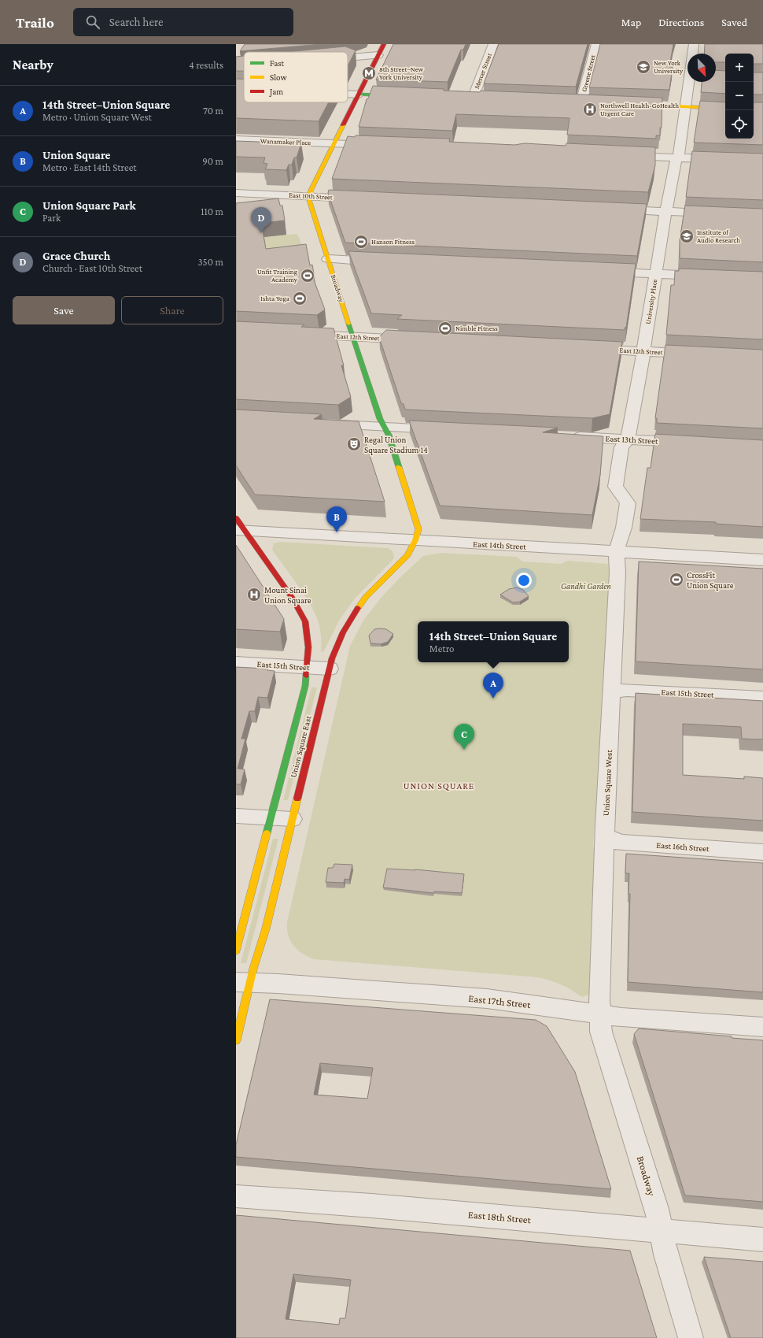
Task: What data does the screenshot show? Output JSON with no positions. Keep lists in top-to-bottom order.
{
  "streets": {
    "main road": ["Broadway", "Union Square East"],
    "street": [
      "Mercer Street",
      "Greene Street",
      "Wanamaker Place",
      "East 10th Street",
      "University Place",
      "East 12th Street",
      "East 13th Street",
      "East 14th Street",
      "East 15th Street",
      "Union Square West",
      "East 16th Street",
      "East 17th Street",
      "East 18th Street"
    ]
  },
  "crossings": [
    ["East 10th Street", "Broadway"],
    ["Broadway", "East 12th Street"],
    ["Broadway", "East 14th Street"],
    ["Broadway", "Union Square East"],
    ["Broadway", "Union Square West"],
    ["Broadway", "East 17th Street"],
    ["Broadway", "East 18th Street"],
    ["University Place", "East 12th Street"],
    ["University Place", "East 13th Street"],
    ["University Place", "East 14th Street"],
    ["University Place", "Union Square West"],
    ["East 14th Street", "Union Square East"],
    ["East 14th Street", "Union Square West"],
    ["East 15th Street", "Union Square East"],
    ["East 15th Street", "Union Square West"],
    ["Union Square East", "East 17th Street"],
    ["Union Square West", "East 16th Street"],
    ["Union Square West", "East 17th Street"]
  ],
  "districts": ["UNION SQUARE"],
  "parks": ["Gandhi Garden"],
  "places": {
    "school or university": ["New York University", "Institute of Audio Research"],
    "metro station": ["8th Street–New York University"],
    "hospital": ["Northwell Health-GoHealth Urgent Care", "Mount Sinai Union Square"],
    "sports": [
      "Hanson Fitness",
      "Unfit Training Academy",
      "Ishta Yoga",
      "Nimble Fitness",
      "CrossFit Union Square"
    ],
    "theatre": ["Regal Union Square Stadium 14"]
  },
  "legend": ["Fast", "Slow", "Jam"],
  "north": "bottom right",
  "page": {
    "header": "Trailo",
    "search": "Search here",
    "nav": ["Map", "Directions", "Saved"],
    "heading": ["Nearby", "4 results"],
    "map_buttons": ["+", "−"],
    "list": [
      {
        "mark": "A",
        "name": "14th Street–Union Square",
        "note": "Metro · Union Square West",
        "value": "70 m"
      },
      {
        "mark": "B",
        "name": "Union Square",
        "note": "Metro · East 14th Street",
        "value": "90 m"
      },
      {
        "mark": "C",
        "name": "Union Square Park",
        "note": "Park",
        "value": "110 m"
      },
      {
        "mark": "D",
        "name": "Grace Church",
        "note": "Church · East 10th Street",
        "value": "350 m"
      }
    ],
    "pins": [
      "D",
      "B",
      "A",
      "C"
    ],
    "buttons": ["Save", "Share"],
    "popup": ["14th Street–Union Square", "Metro"]
  }
}
